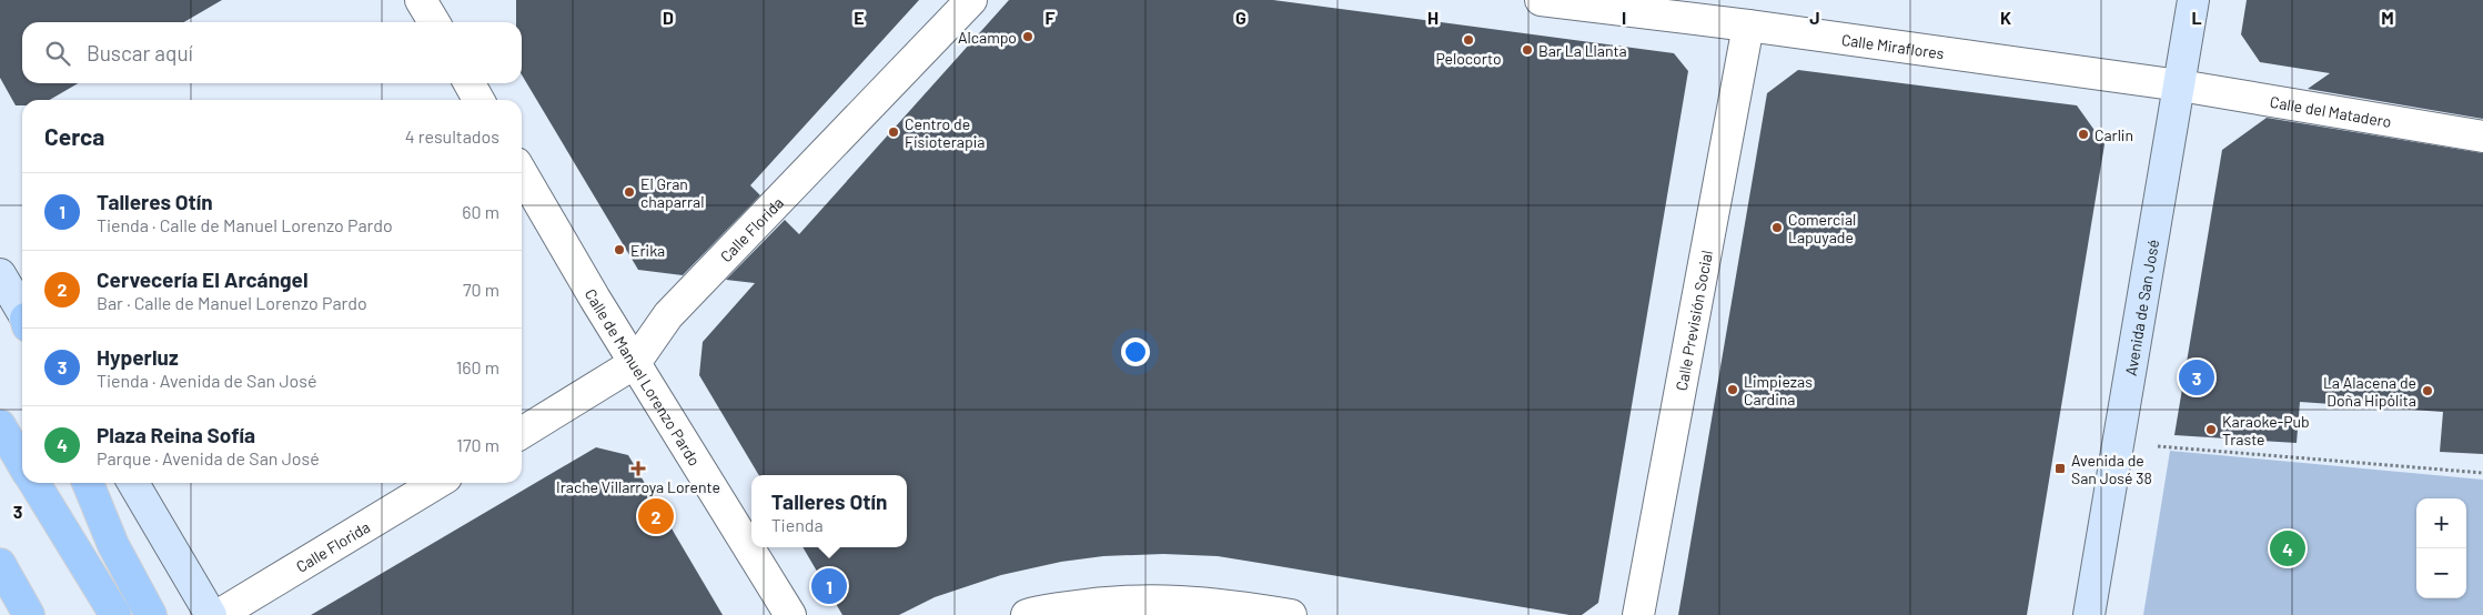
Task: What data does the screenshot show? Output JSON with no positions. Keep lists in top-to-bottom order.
{
  "streets": {
    "main road": ["Avenida de San José"],
    "street": [
      "Calle Miraflores",
      "Calle del Matadero",
      "Calle Florida",
      "Calle Previsión Social",
      "Calle de Manuel Lorenzo Pardo"
    ]
  },
  "crossings": [
    ["Calle Miraflores", "Calle del Matadero"],
    ["Calle Miraflores", "Avenida de San José"],
    ["Calle Miraflores", "Calle Previsión Social"],
    ["Calle del Matadero", "Avenida de San José"],
    ["Calle Florida", "Calle de Manuel Lorenzo Pardo"]
  ],
  "places": {
    "other": [
      "Alcampo",
      "Pelocorto",
      "Bar La Llanta",
      "Centro de Fisioterapia",
      "Carlin",
      "El Gran chaparral",
      "Comercial Lapuyade",
      "Erika",
      "Limpiezas Cardina",
      "La Alacena de Doña Hipólita",
      "Karaoke-Pub Traste"
    ],
    "health": ["Irache Villarroya Lorente"],
    "transit": ["Avenida de San José 38"]
  },
  "page": {
    "search": "Buscar aquí",
    "heading": ["Cerca", "4 resultados"],
    "list": [
      {
        "mark": "1",
        "name": "Talleres Otín",
        "note": "Tienda · Calle de Manuel Lorenzo Pardo",
        "value": "60 m"
      },
      {
        "mark": "2",
        "name": "Cervecería El Arcángel",
        "note": "Bar · Calle de Manuel Lorenzo Pardo",
        "value": "70 m"
      },
      {
        "mark": "3",
        "name": "Hyperluz",
        "note": "Tienda · Avenida de San José",
        "value": "160 m"
      },
      {
        "mark": "4",
        "name": "Plaza Reina Sofía",
        "note": "Parque · Avenida de San José",
        "value": "170 m"
      }
    ],
    "pins": [
      "3",
      "2",
      "4",
      "1"
    ],
    "popup": ["Talleres Otín", "Tienda"],
    "map_buttons": ["+", "−"]
  },
  "grid": {
    "columns": [
      "D",
      "E",
      "F",
      "G",
      "H",
      "I",
      "J",
      "K",
      "L",
      "M"
    ],
    "rows": ["3"]
  }
}
